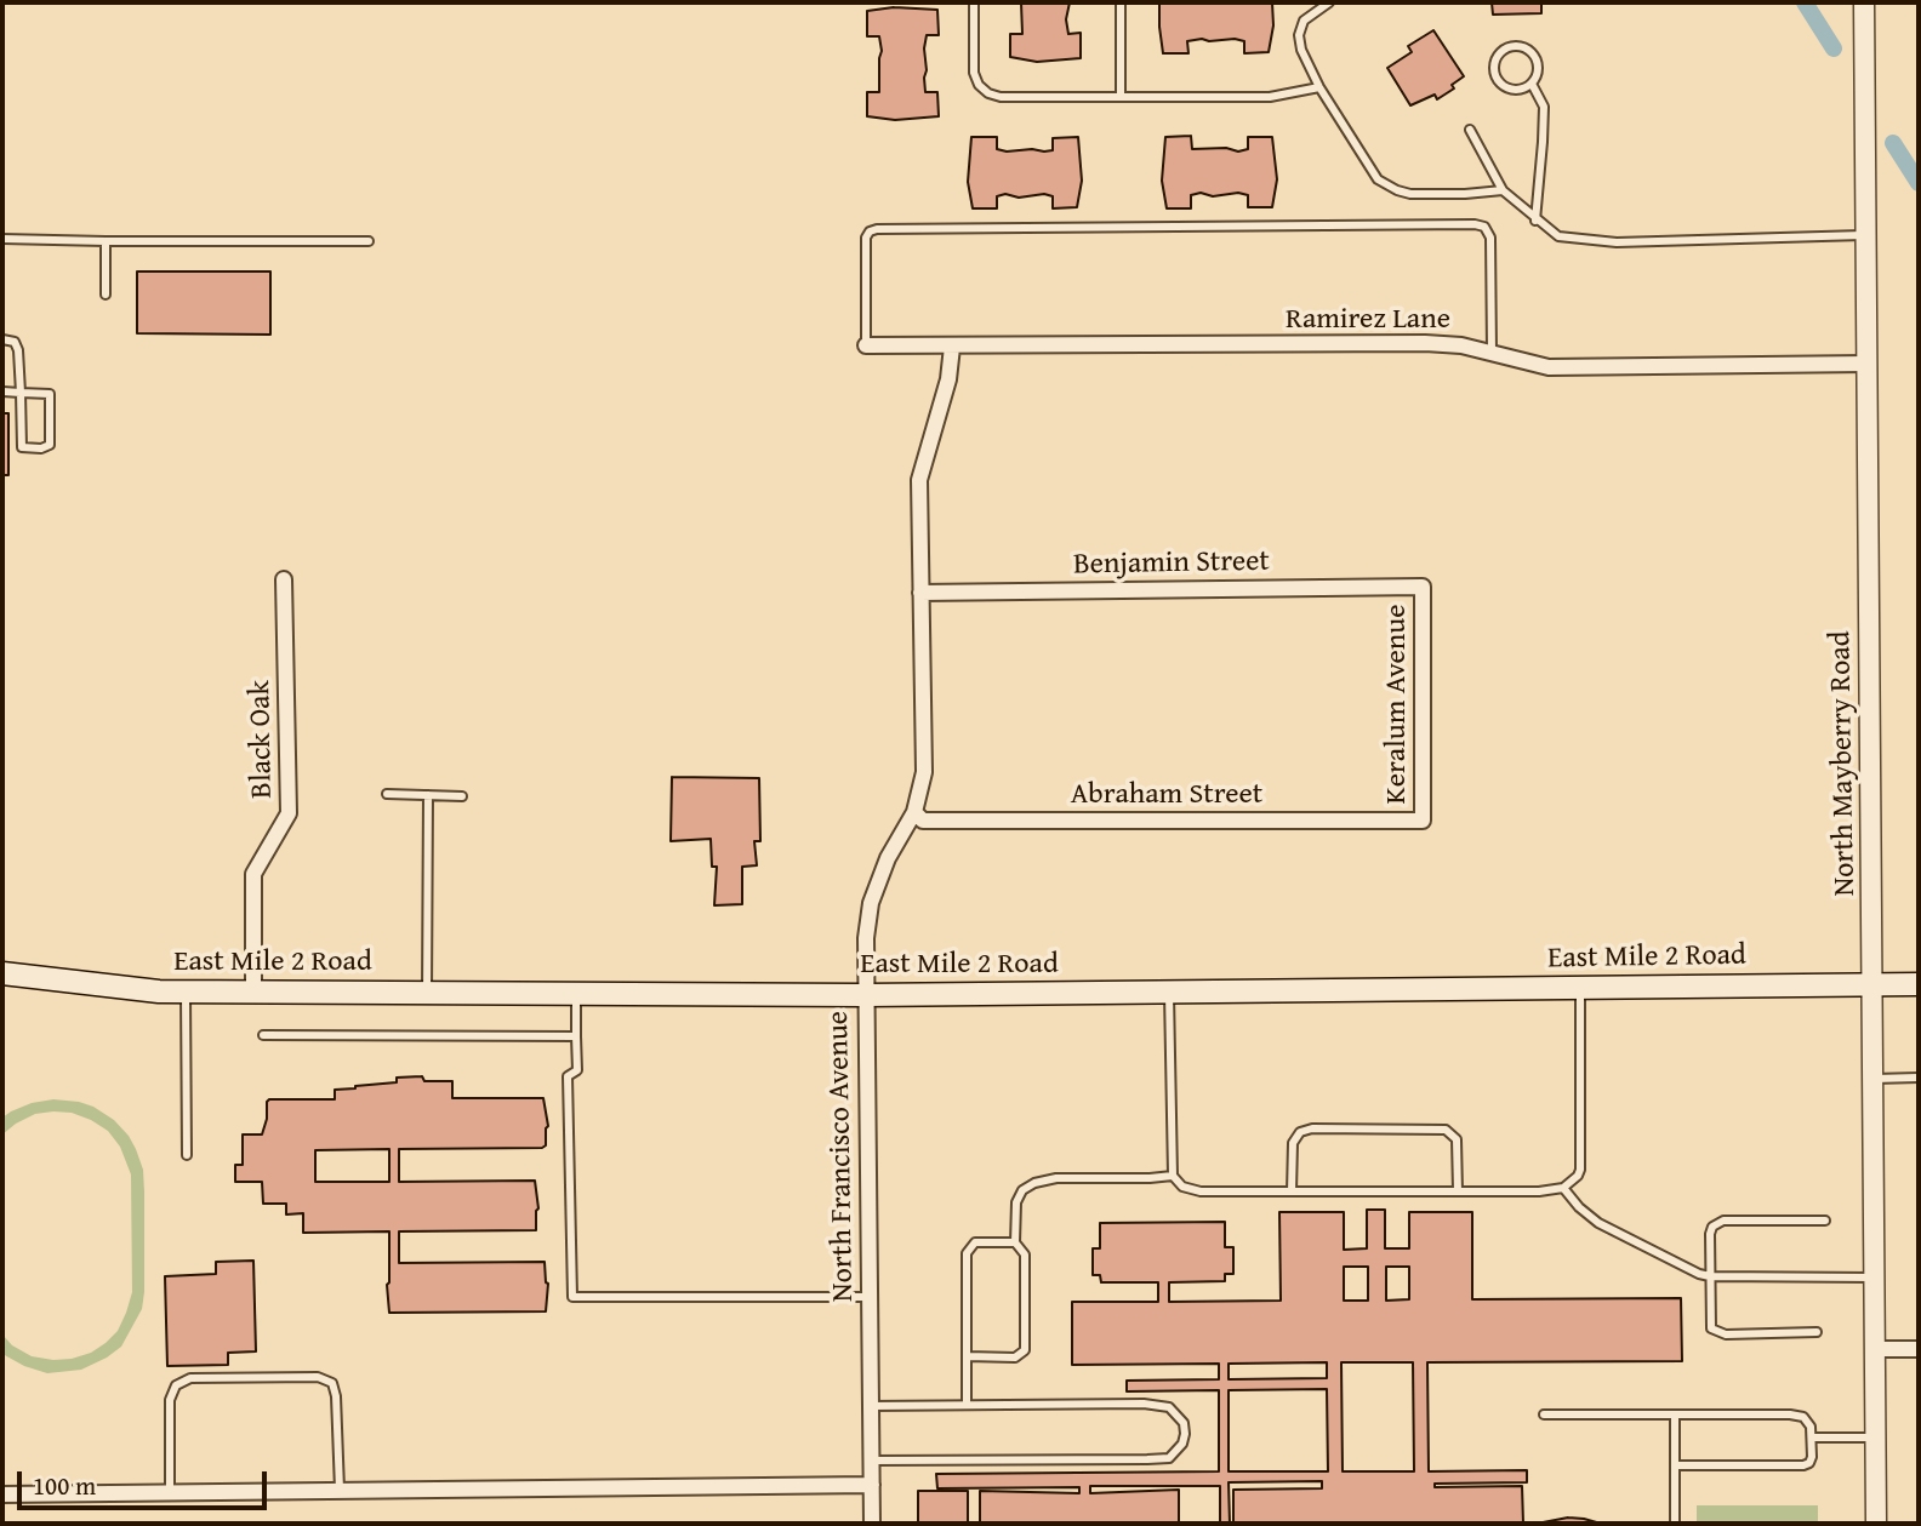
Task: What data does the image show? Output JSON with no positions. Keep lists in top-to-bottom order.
{
  "streets": {
    "main road": ["East Mile 2 Road"],
    "street": [
      "Ramirez Lane",
      "Benjamin Street",
      "Keralum Avenue",
      "Black Oak",
      "North Mayberry Road",
      "Abraham Street",
      "North Francisco Avenue"
    ]
  },
  "crossings": [
    ["Ramirez Lane", "North Mayberry Road"],
    ["Ramirez Lane", "North Francisco Avenue"],
    ["Benjamin Street", "Keralum Avenue"],
    ["Benjamin Street", "North Francisco Avenue"],
    ["Keralum Avenue", "Abraham Street"],
    ["Black Oak", "East Mile 2 Road"],
    ["North Mayberry Road", "East Mile 2 Road"],
    ["Abraham Street", "North Francisco Avenue"],
    ["East Mile 2 Road", "North Francisco Avenue"]
  ],
  "scale_bar": "100 m"
}
